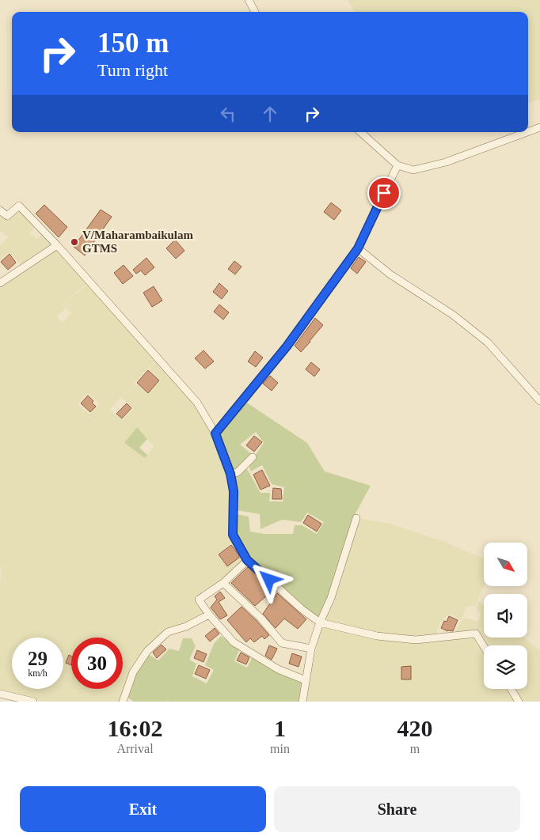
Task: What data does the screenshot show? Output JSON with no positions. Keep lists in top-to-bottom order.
{
  "places": ["V/Maharambaikulam GTMS"],
  "north": "bottom right",
  "page": {
    "turn": ["150 m", "Turn right"],
    "speed": "29 km/h",
    "limit": "30",
    "eta": [
      "16:02",
      "Arrival",
      "1",
      "min",
      "420",
      "m"
    ],
    "buttons": ["Exit", "Share"]
  }
}
